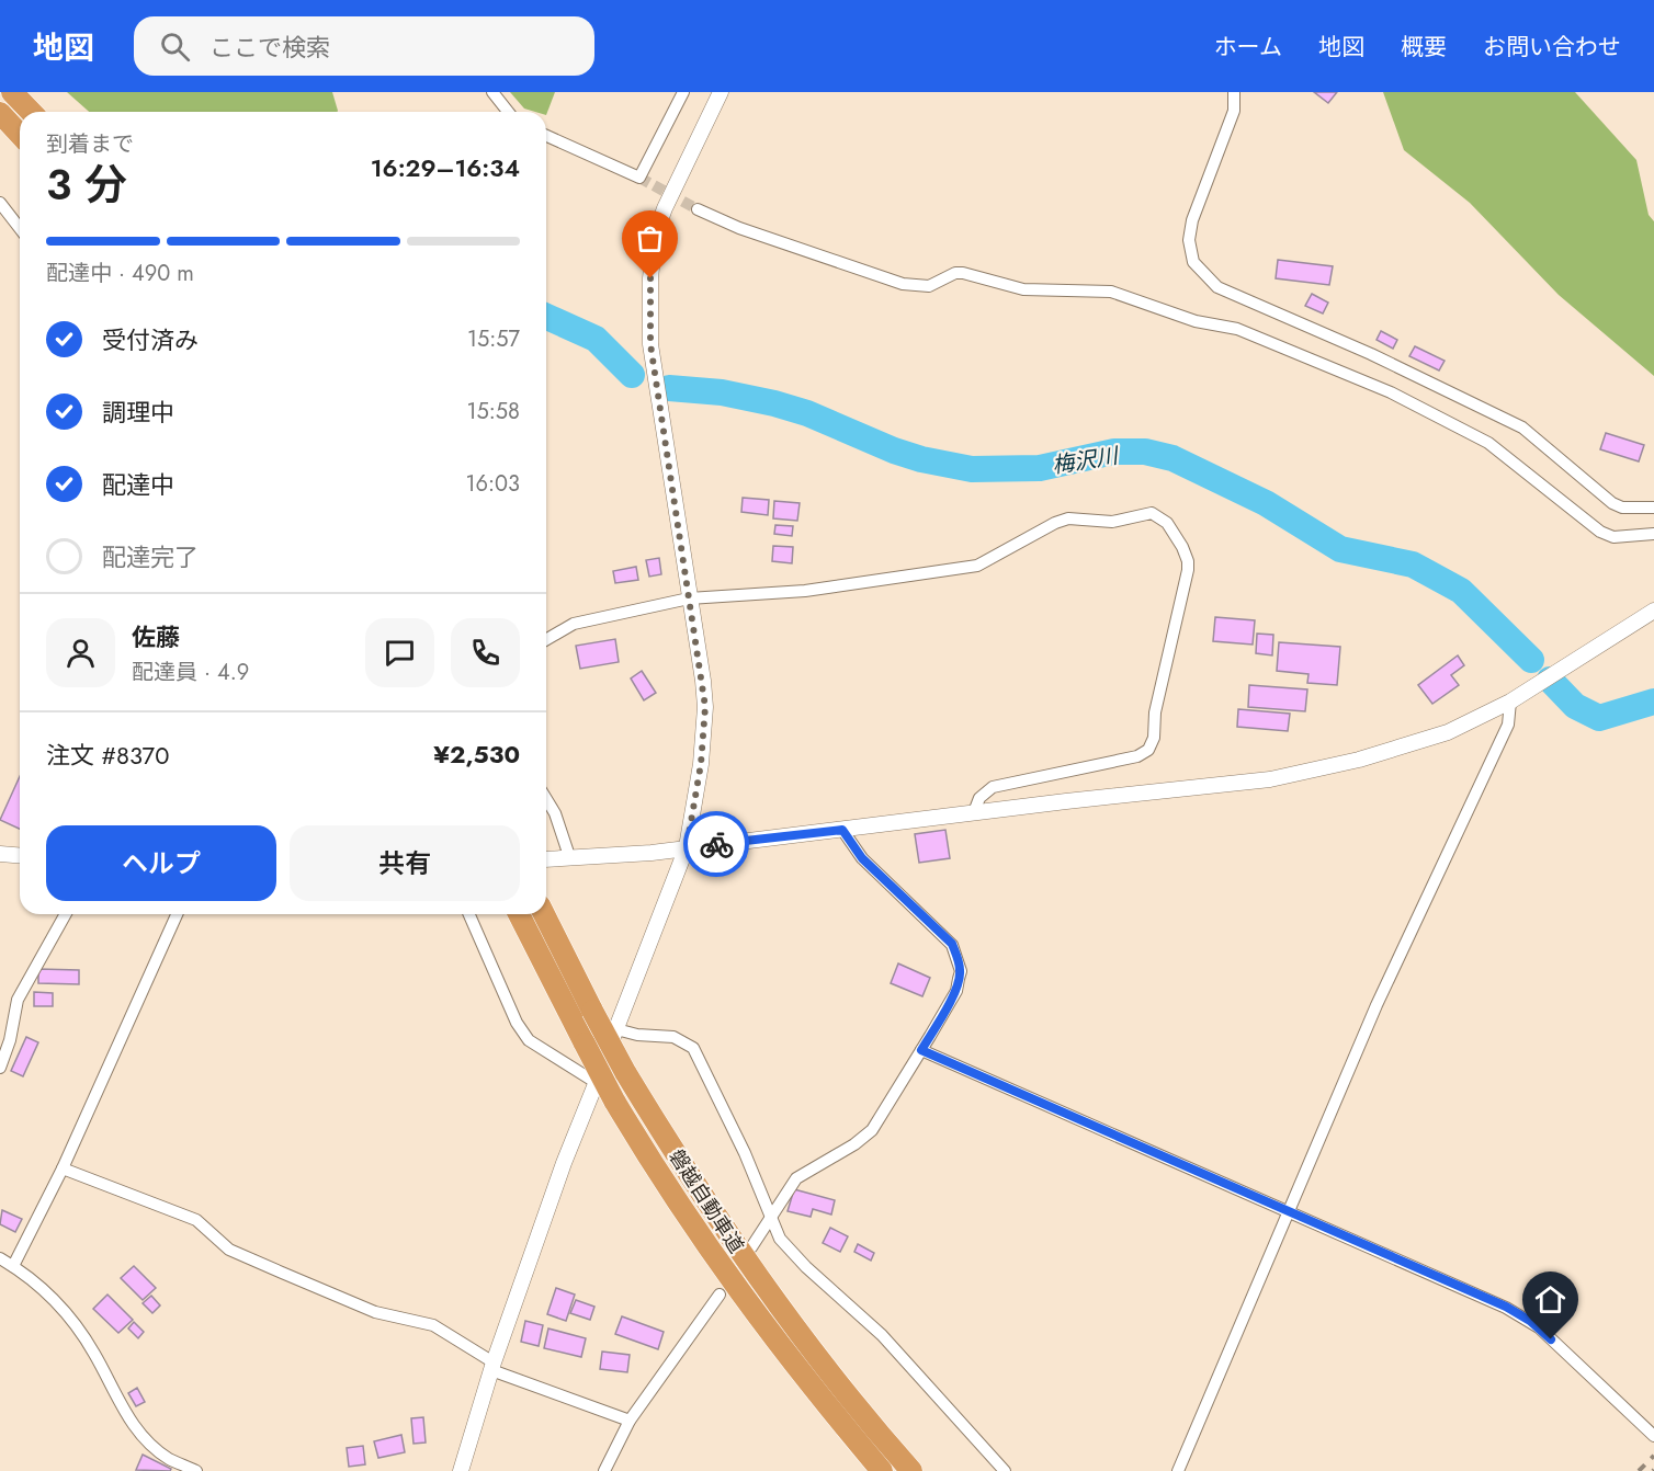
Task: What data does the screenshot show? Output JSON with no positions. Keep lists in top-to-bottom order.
{
  "streets": {
    "highway": ["磐越自動車道"]
  },
  "water": ["梅沢川"],
  "page": {
    "header": "地図",
    "search": "ここで検索",
    "nav": [
      "ホーム",
      "地図",
      "概要",
      "お問い合わせ"
    ],
    "heading": ["3 分", "到着まで", "16:29–16:34"],
    "panel": [
      "佐藤",
      "配達員 · 4.9",
      "注文 #8370",
      "¥2,530"
    ],
    "bar": "配達中 · 490 m",
    "list": [
      ["受付済み", "15:57"],
      ["調理中", "15:58"],
      ["配達中", "16:03"],
      "配達完了"
    ],
    "buttons": ["ヘルプ", "共有"]
  }
}
